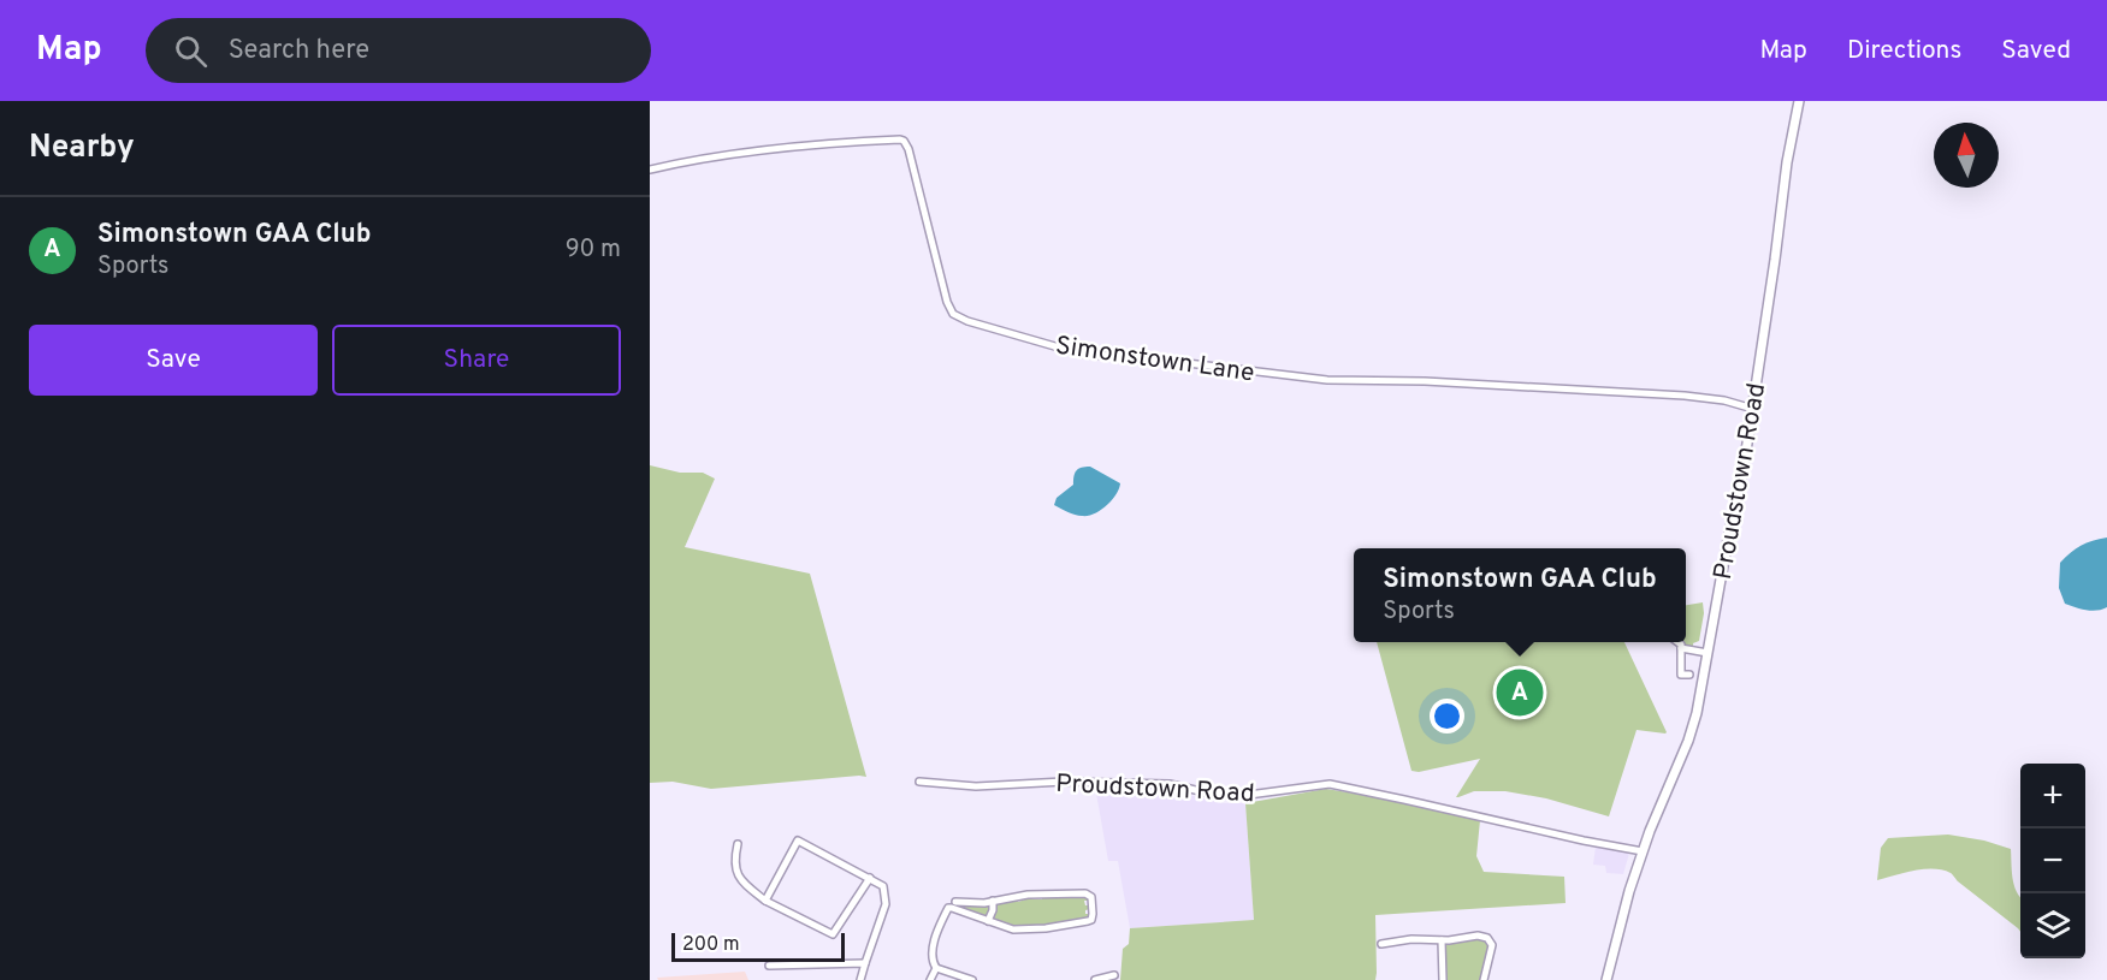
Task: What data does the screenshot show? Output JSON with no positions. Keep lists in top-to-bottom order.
{
  "streets": {
    "main road": ["Proudstown Road"],
    "street": ["Simonstown Lane"]
  },
  "crossings": [
    ["Simonstown Lane", "Proudstown Road"]
  ],
  "scale_bar": "200 m",
  "north": "top",
  "page": {
    "header": "Map",
    "search": "Search here",
    "nav": ["Map", "Directions", "Saved"],
    "heading": "Nearby",
    "list": [
      {
        "mark": "A",
        "name": "Simonstown GAA Club",
        "note": "Sports",
        "value": "90 m"
      }
    ],
    "buttons": ["Save", "Share"],
    "popup": ["Simonstown GAA Club", "Sports"],
    "pins": "A",
    "map_buttons": ["+", "−"],
    "scale": "200 m"
  }
}
